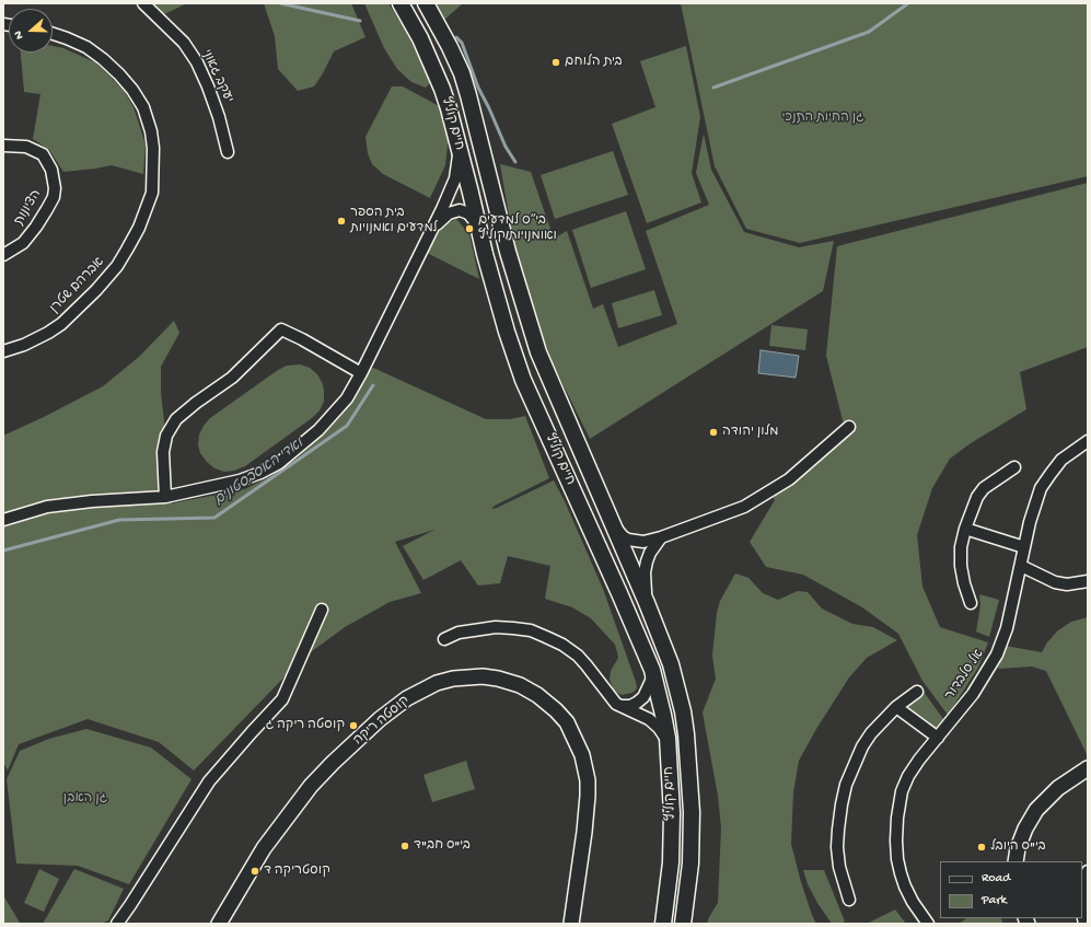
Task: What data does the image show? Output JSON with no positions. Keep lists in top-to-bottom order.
{
  "streets": {
    "main road": ["חיים קוליץ"],
    "street": [
      "יעקב גאוני",
      "הציונות",
      "אברהם שטרן",
      "אל סלבדור",
      "קוסטה ריקה"
    ]
  },
  "water": ["ואדי האסבסטונים"],
  "parks": ["גן החיות התנכי", "גן האבן"],
  "places": [
    "בית הלוחם",
    "בית הספר למדעים ואמנויות",
    "בי״ס למדעים ואומנויות/קוליץ",
    "מלון יהודה",
    "קוסטה ריקה ג",
    "בי\"ס חב\"ד",
    "בי\"ס היובל",
    "קוסטריקה ד"
  ],
  "legend": ["Road", "Park"],
  "north": "left"
}
